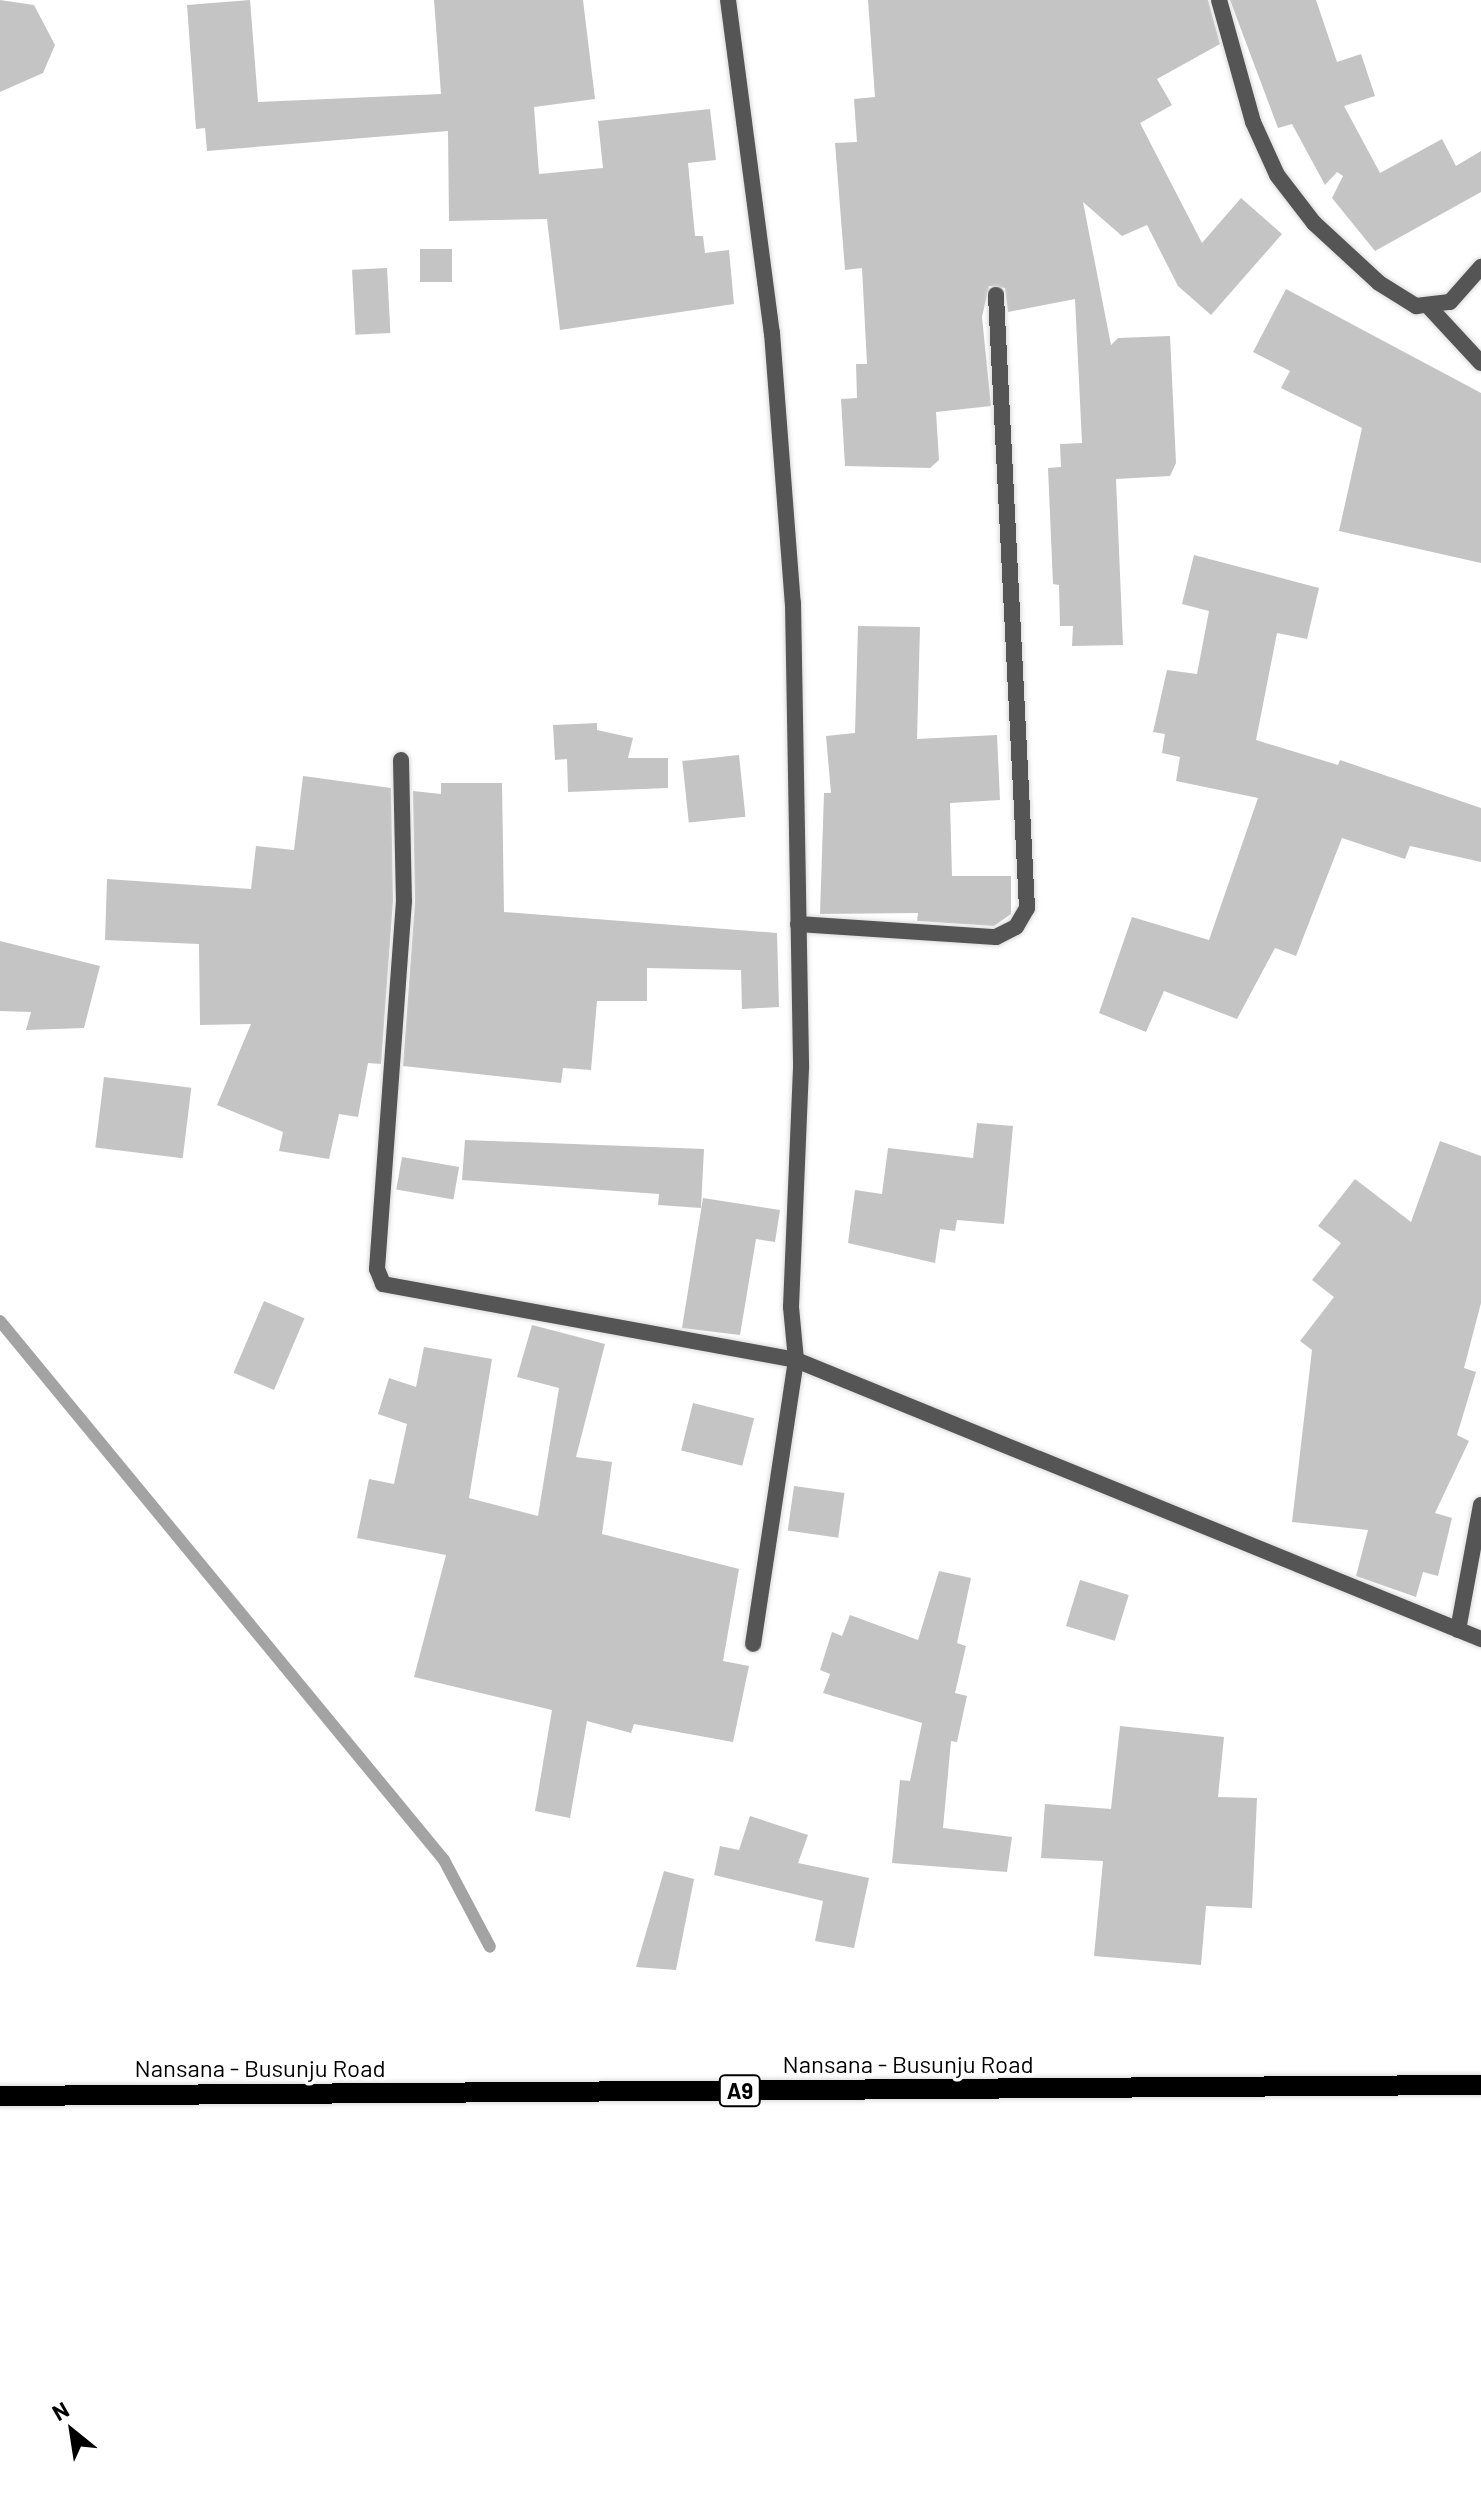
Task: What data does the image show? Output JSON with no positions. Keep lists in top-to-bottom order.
{
  "streets": {
    "main road": ["Nansana - Busunju Road", "A9"]
  },
  "north": "top left"
}
